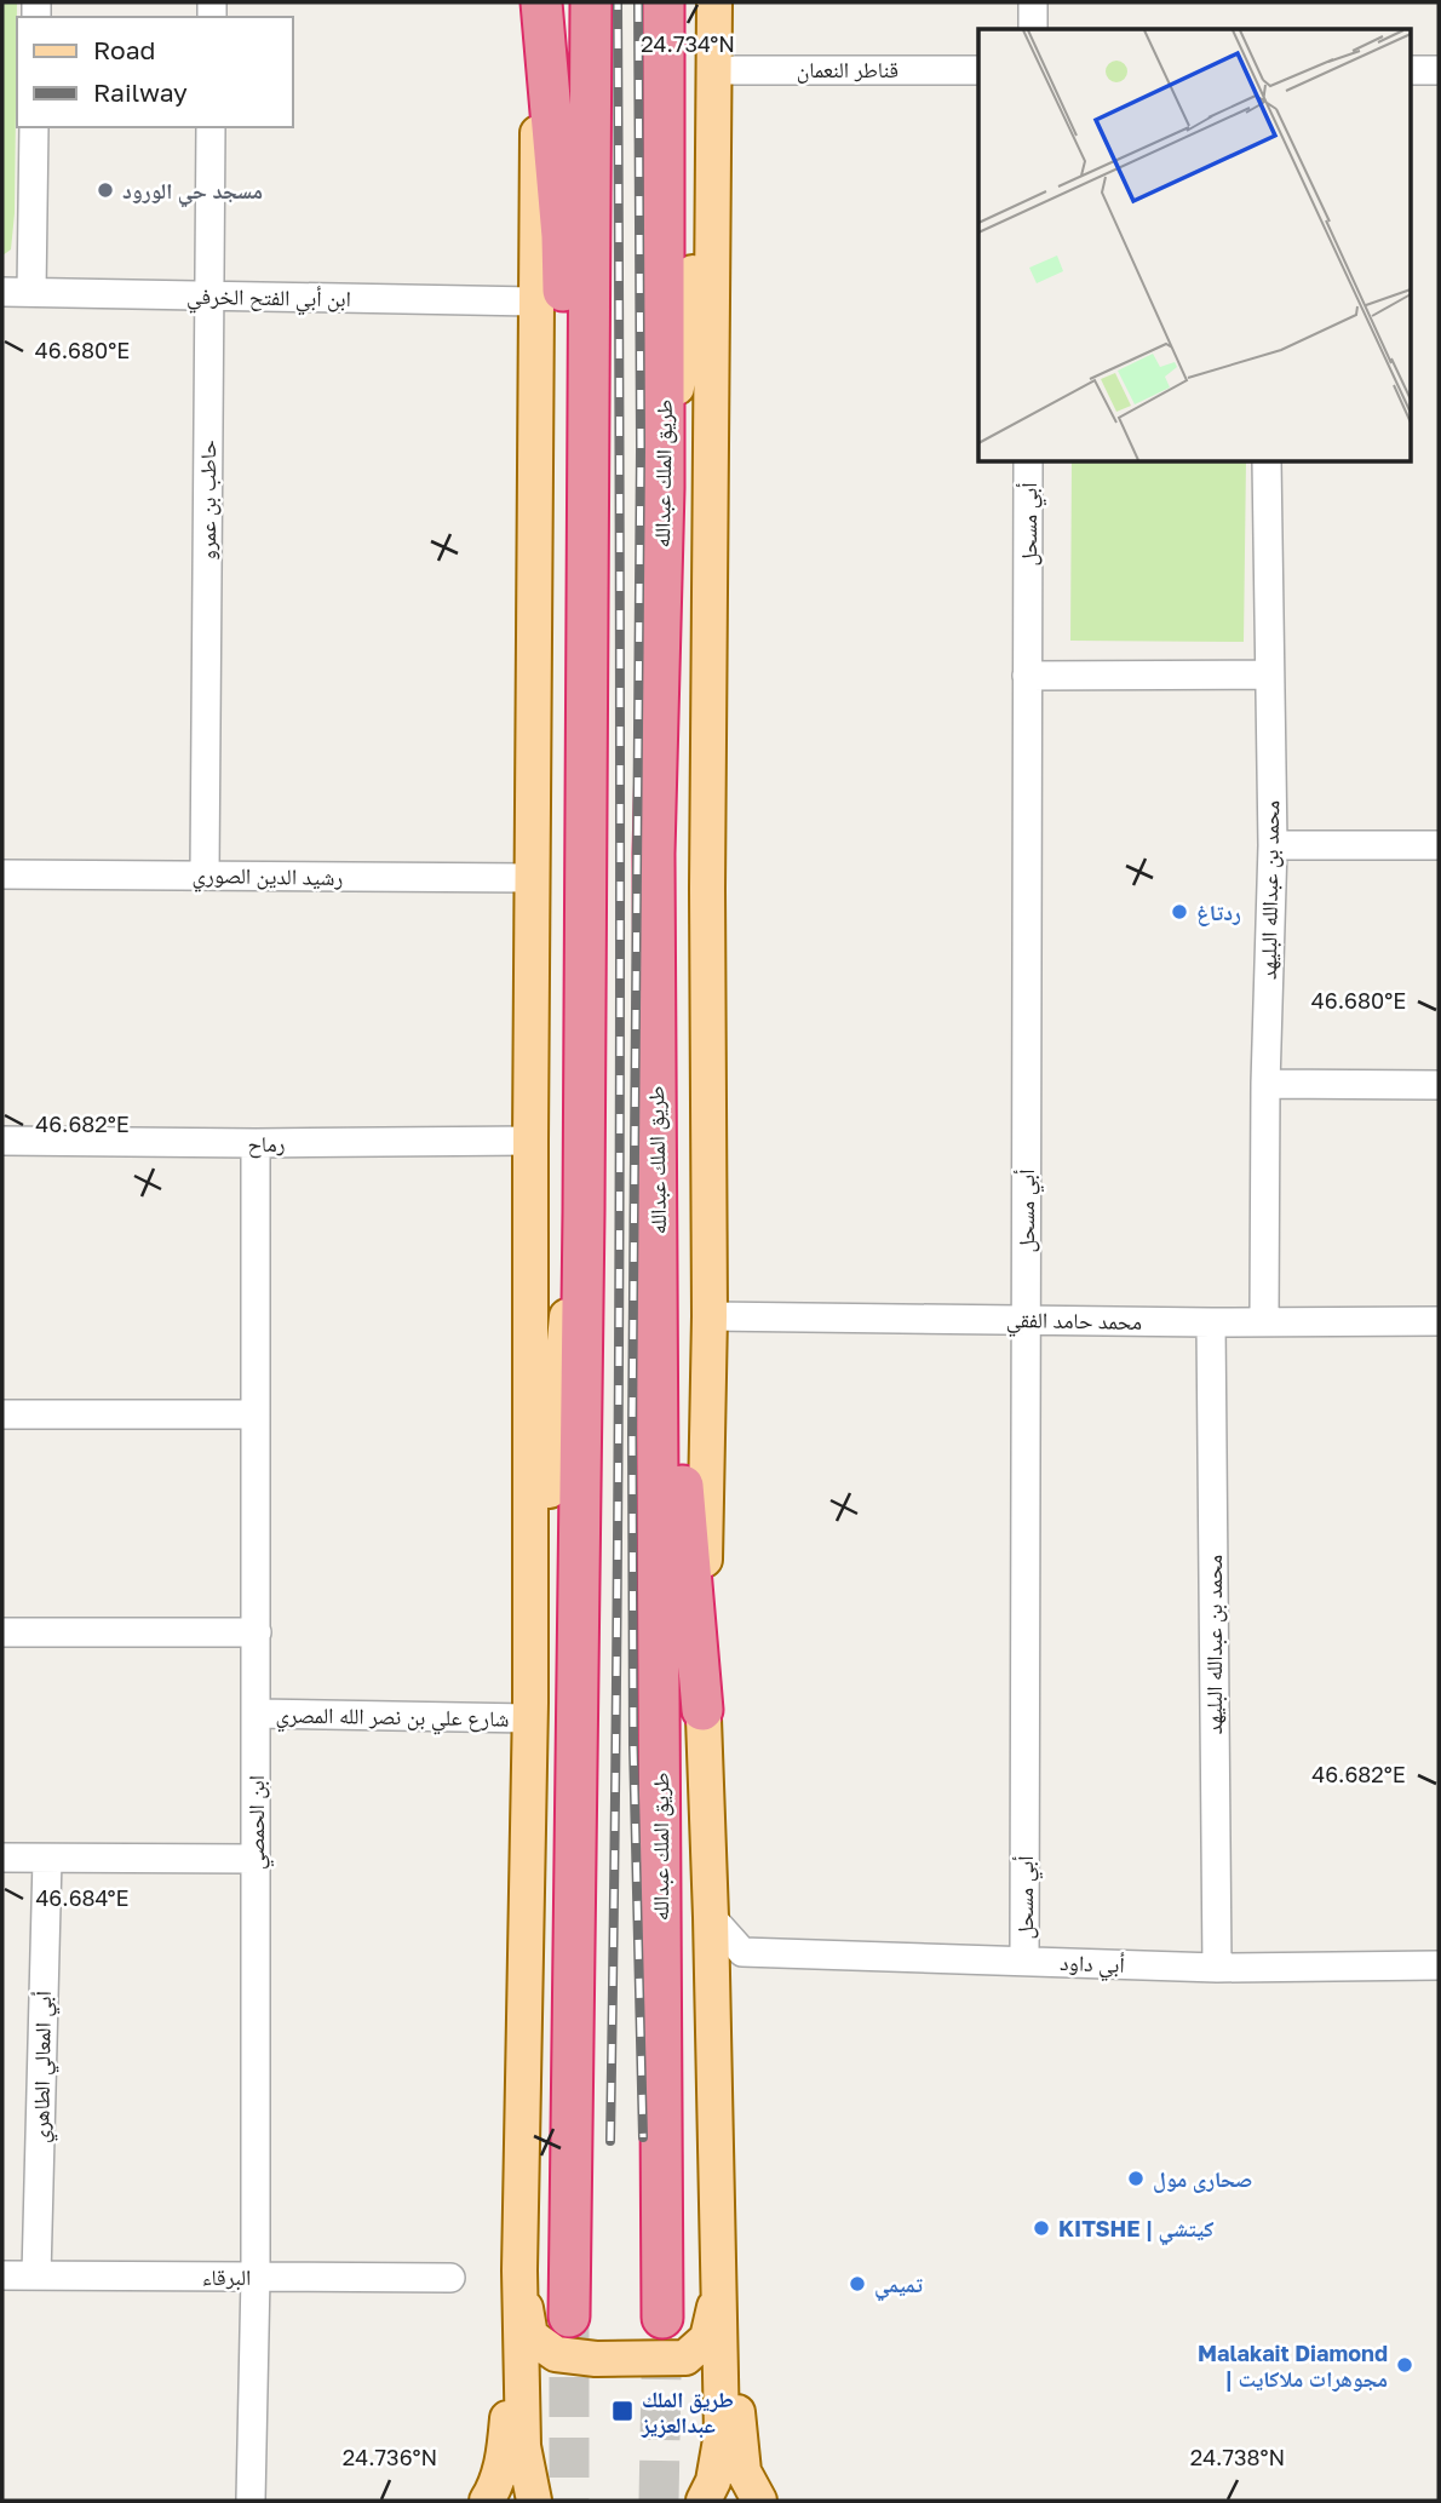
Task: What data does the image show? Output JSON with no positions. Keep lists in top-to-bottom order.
{
  "streets": {
    "highway": ["طريق الملك عبدالله"],
    "street": [
      "قناطر النعمان",
      "ابن أبي الفتح الخرفي",
      "حاطب بن عمرو",
      "أبي مسحل",
      "رشيد الدين الصوري",
      "محمد بن عبدالله البليهد",
      "رماح",
      "محمد حامد الفقي",
      "شارع علي بن نصر الله المصري",
      "ابن الحمصي",
      "أبي داود",
      "أبي المعالي الطاهري",
      "البرقاء"
    ]
  },
  "crossings": [
    ["ابن أبي الفتح الخرفي", "حاطب بن عمرو"],
    ["حاطب بن عمرو", "رشيد الدين الصوري"],
    ["أبي مسحل", "محمد حامد الفقي"],
    ["أبي مسحل", "أبي داود"],
    ["محمد بن عبدالله البليهد", "محمد حامد الفقي"],
    ["محمد بن عبدالله البليهد", "أبي داود"],
    ["رماح", "ابن الحمصي"],
    ["شارع علي بن نصر الله المصري", "ابن الحمصي"],
    ["ابن الحمصي", "البرقاء"],
    ["أبي المعالي الطاهري", "البرقاء"]
  ],
  "places": {
    "other": [
      "مسجد حي الورود",
      "ردتاغ",
      "صحارى مول",
      "KITSHE | كيتشي",
      "تمیمي",
      "Malakait Diamond | مجوهرات ملاكايت"
    ],
    "transit": ["طريق الملك عبدالعزيز"]
  },
  "legend": ["Road", "Railway"],
  "coordinates": [
    "24.734°N",
    "46.680°E",
    "46.682°E",
    "46.684°E",
    "24.736°N",
    "24.738°N"
  ]
}
